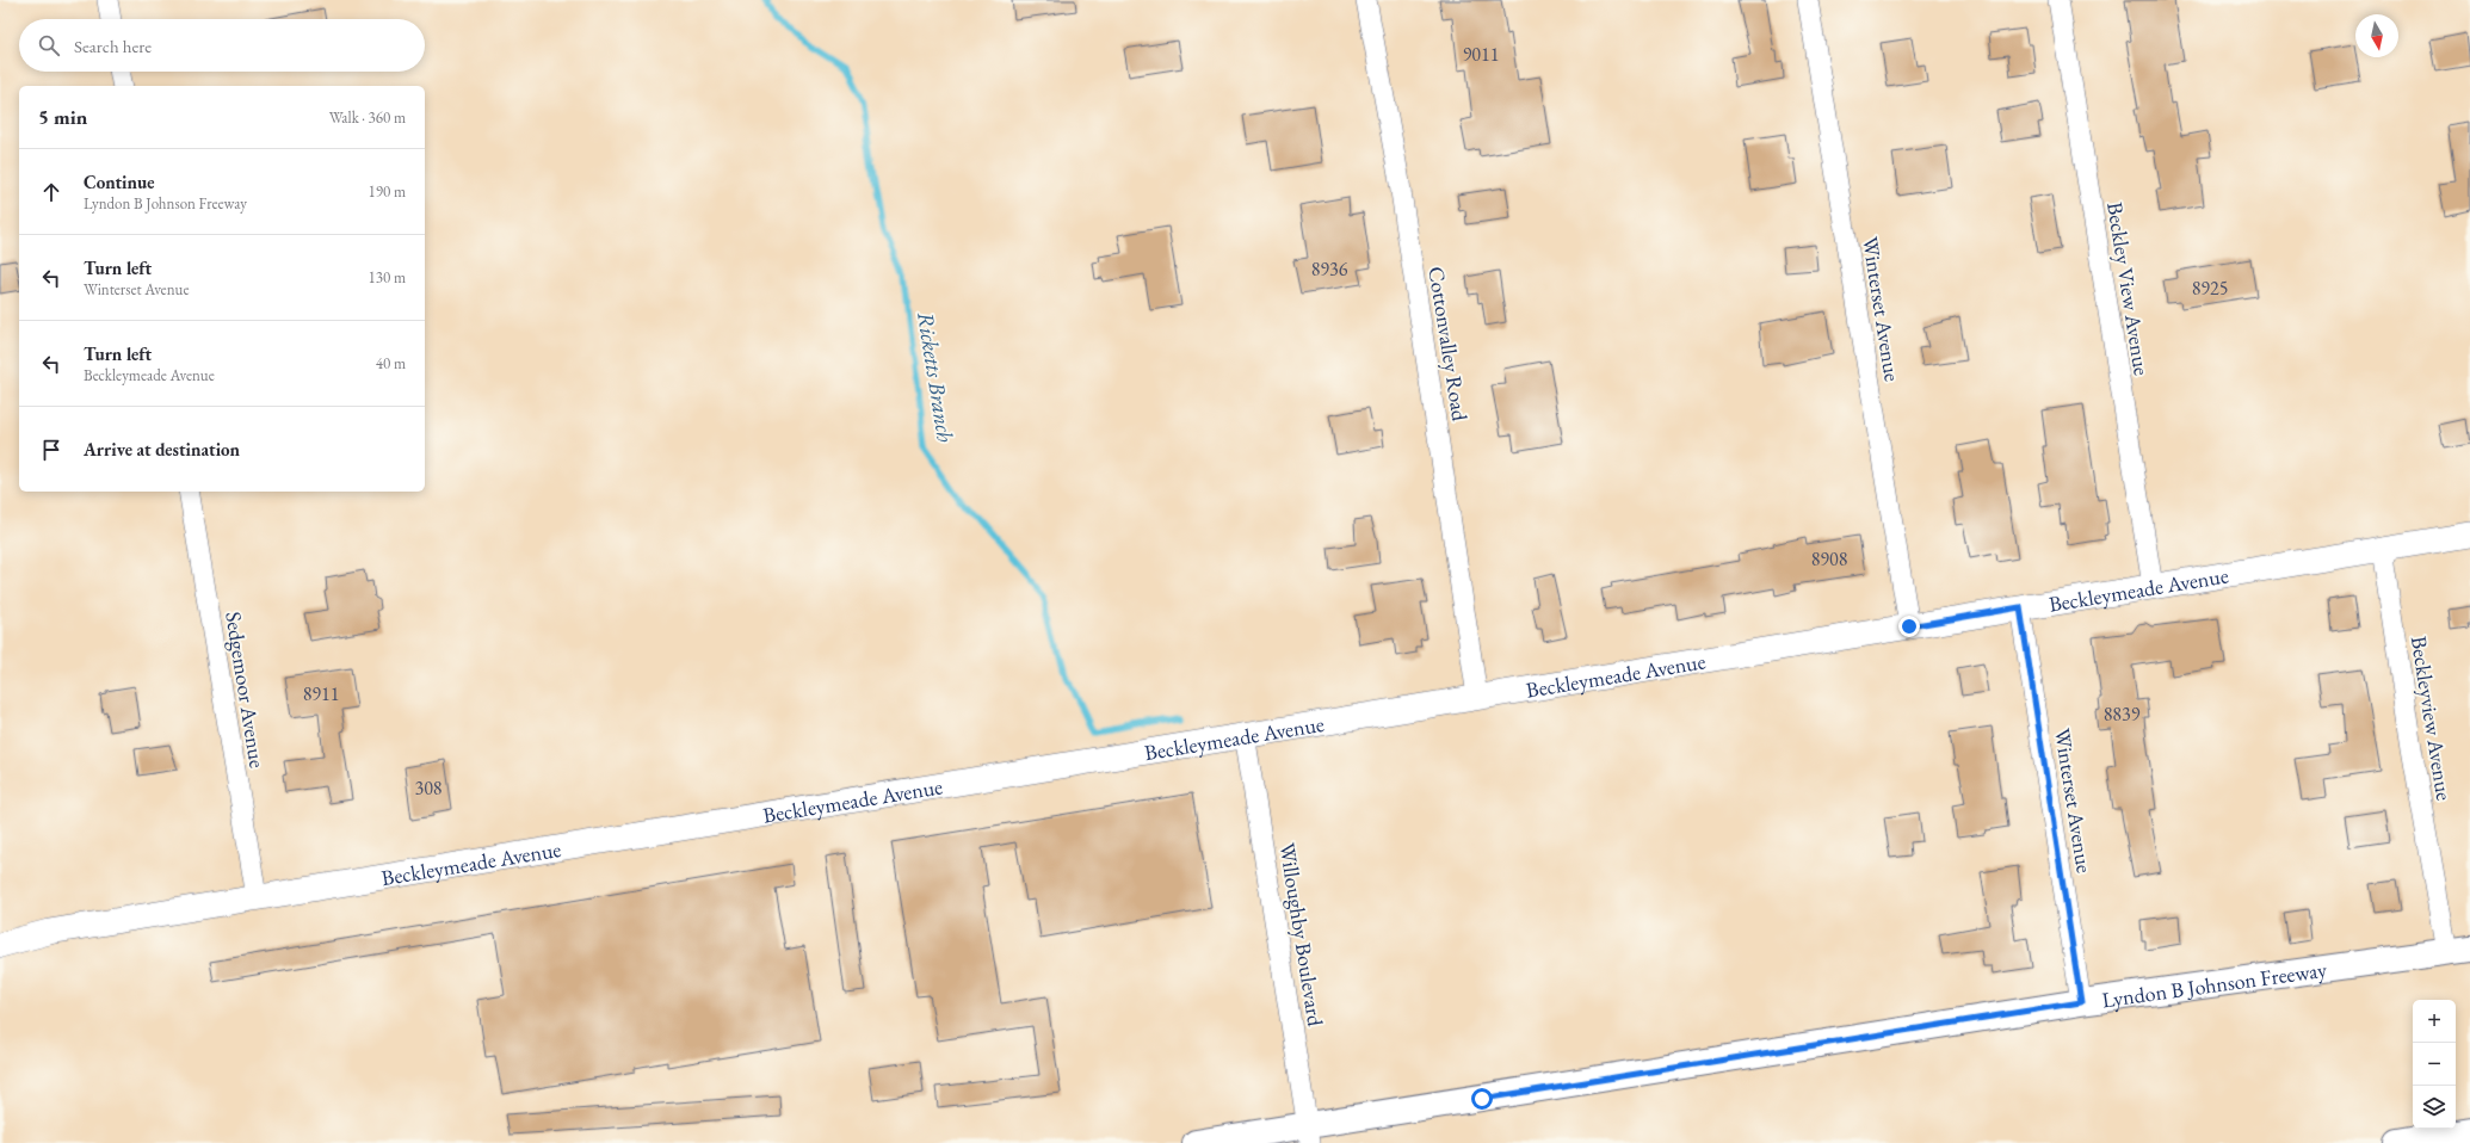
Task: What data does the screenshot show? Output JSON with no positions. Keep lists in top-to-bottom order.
{
  "streets": {
    "main road": ["Lyndon B Johnson Freeway"],
    "street": [
      "Beckley View Avenue",
      "Winterset Avenue",
      "Cottonvalley Road",
      "Beckleymeade Avenue",
      "Sedgemoor Avenue",
      "Beckleyview Avenue",
      "Willoughby Boulevard"
    ]
  },
  "crossings": [
    ["Beckley View Avenue", "Beckleymeade Avenue"],
    ["Winterset Avenue", "Beckleymeade Avenue"],
    ["Winterset Avenue", "Lyndon B Johnson Freeway"],
    ["Cottonvalley Road", "Beckleymeade Avenue"],
    ["Beckleymeade Avenue", "Sedgemoor Avenue"],
    ["Beckleymeade Avenue", "Beckleyview Avenue"],
    ["Beckleymeade Avenue", "Willoughby Boulevard"],
    ["Beckleyview Avenue", "Lyndon B Johnson Freeway"],
    ["Willoughby Boulevard", "Lyndon B Johnson Freeway"]
  ],
  "water": ["Ricketts Branch"],
  "house_numbers": [
    "9011",
    "8936",
    "8925",
    "8908",
    "8911",
    "8839",
    "308"
  ],
  "north": "bottom",
  "page": {
    "search": "Search here",
    "heading": ["5 min", "Walk · 360 m"],
    "list": [
      ["Continue", "Lyndon B Johnson Freeway", "190 m"],
      ["Turn left", "Winterset Avenue", "130 m"],
      ["Turn left", "Beckleymeade Avenue", "40 m"],
      "Arrive at destination"
    ],
    "map_buttons": ["+", "−"]
  }
}
